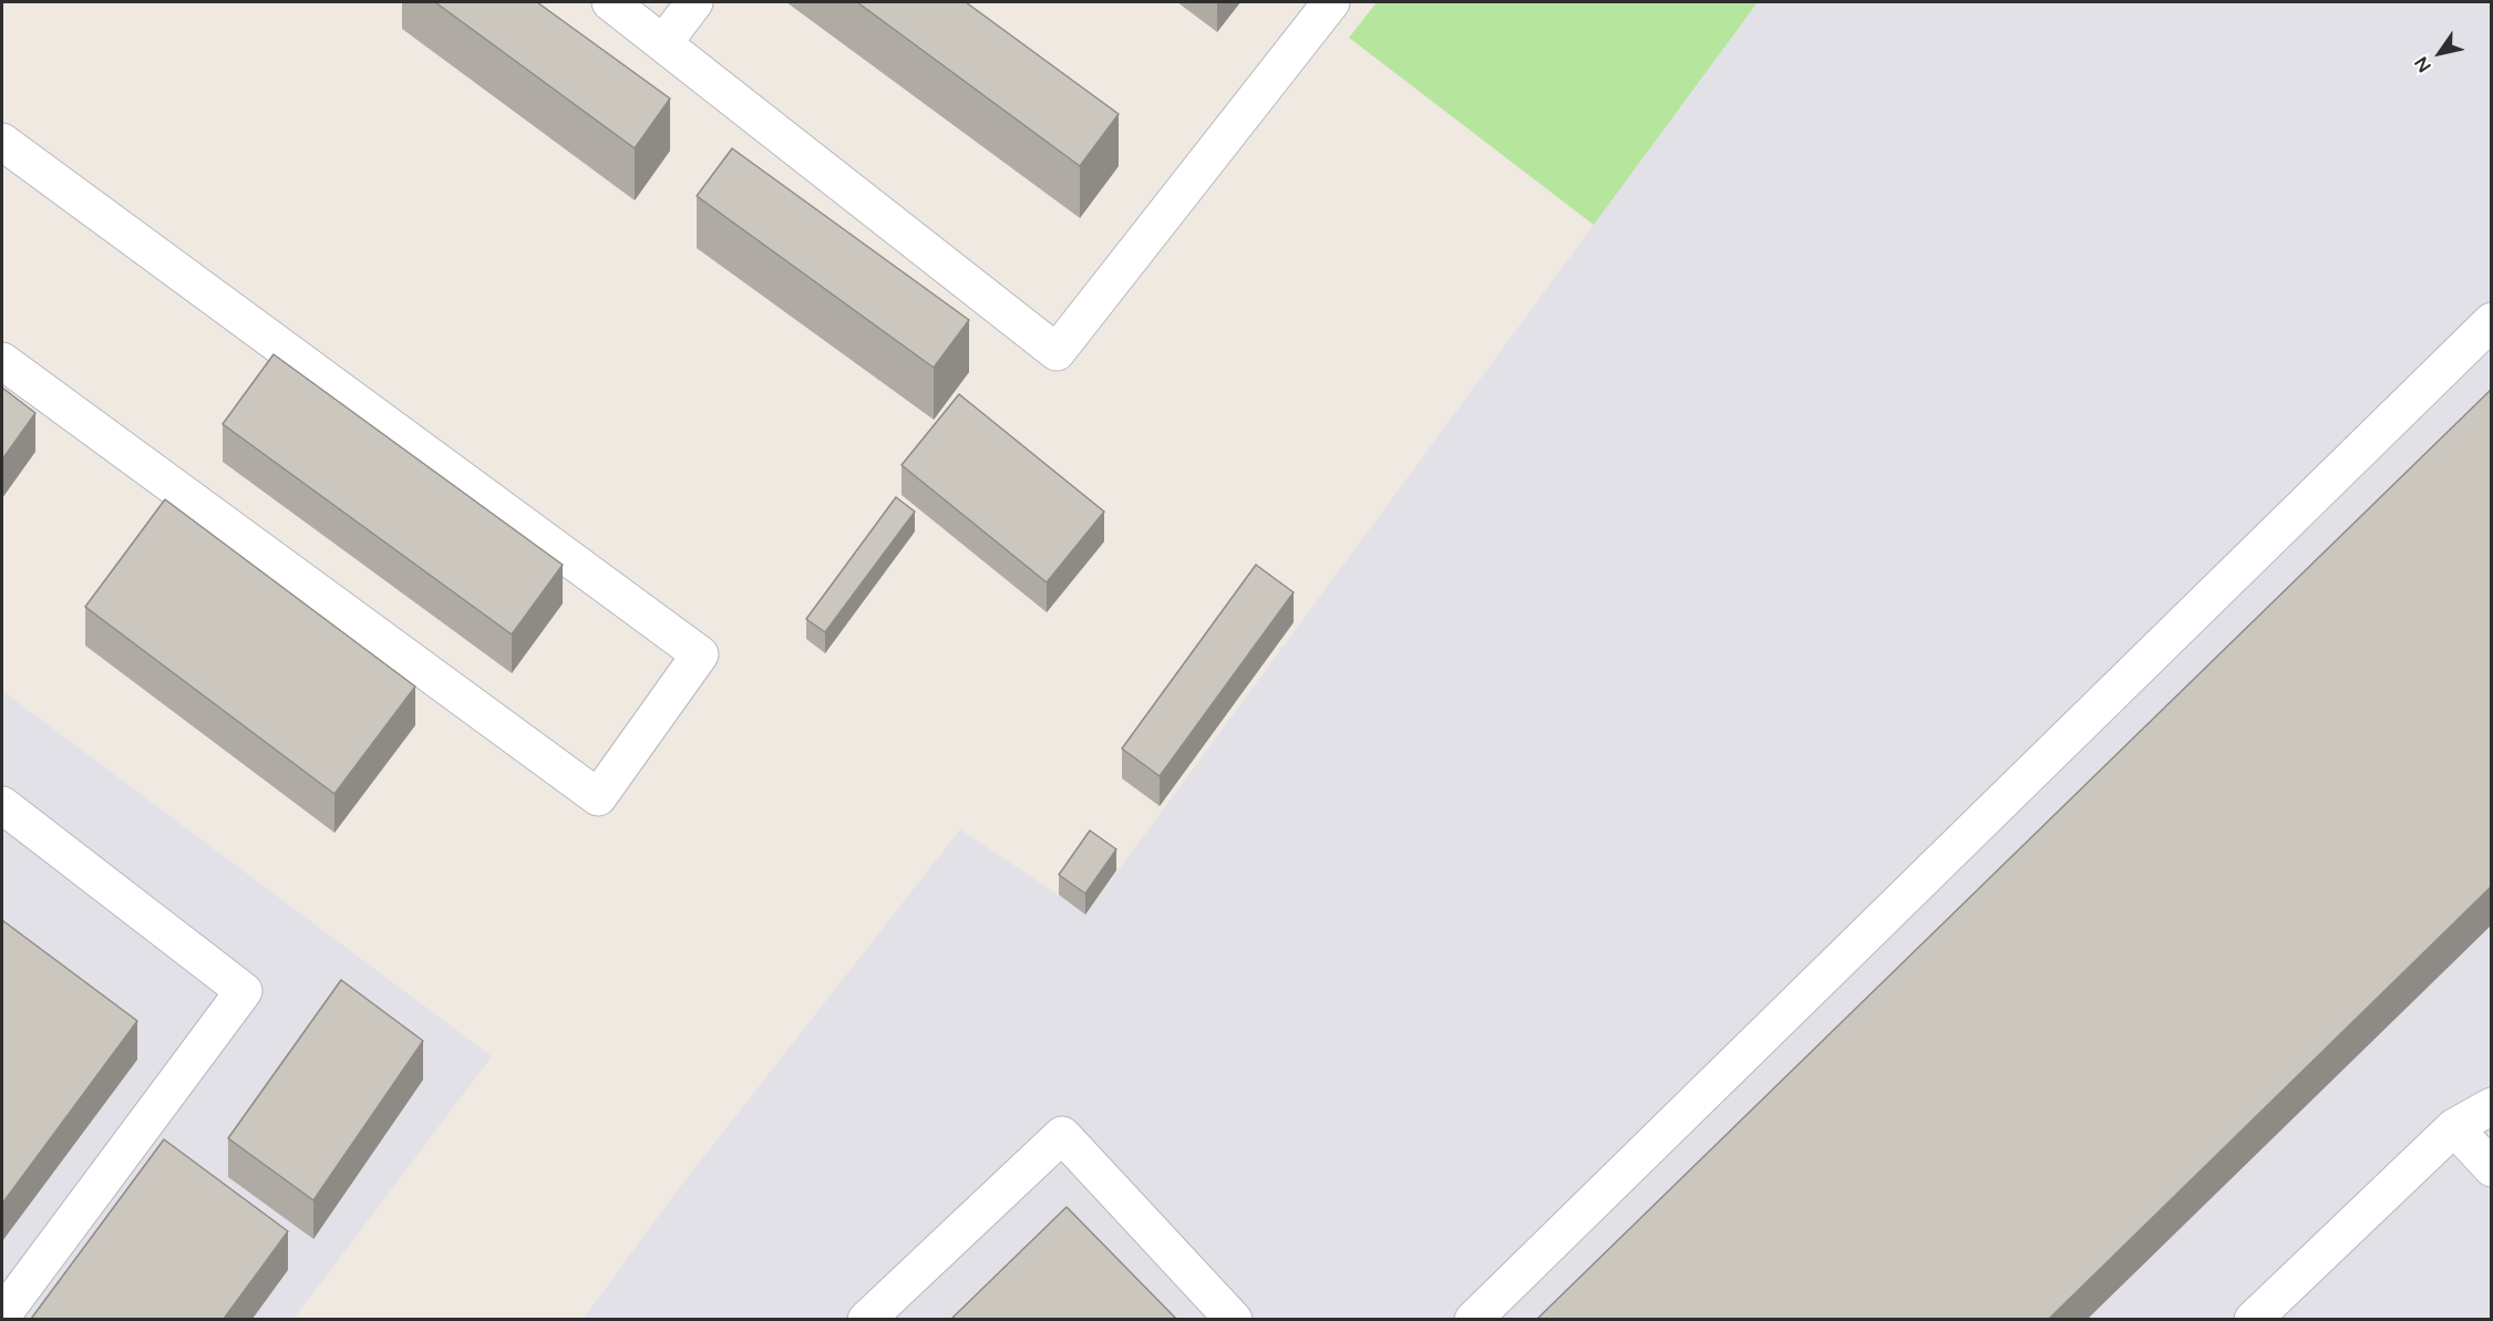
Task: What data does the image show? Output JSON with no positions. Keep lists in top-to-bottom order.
{
  "north": "bottom left"
}
